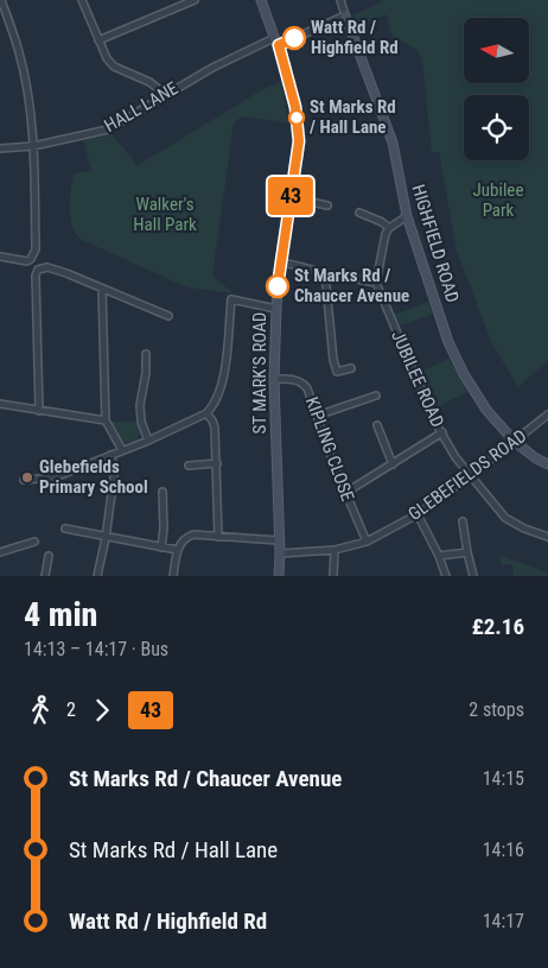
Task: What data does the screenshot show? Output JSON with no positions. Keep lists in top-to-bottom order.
{
  "streets": {
    "street": [
      "HALL LANE",
      "HIGHFIELD ROAD",
      "ST MARK'S ROAD",
      "JUBILEE ROAD",
      "KIPLING CLOSE",
      "GLEBEFIELDS ROAD"
    ]
  },
  "crossings": [
    ["HALL LANE", "HIGHFIELD ROAD"],
    ["HALL LANE", "ST MARK'S ROAD"],
    ["HIGHFIELD ROAD", "GLEBEFIELDS ROAD"],
    ["ST MARK'S ROAD", "KIPLING CLOSE"],
    ["ST MARK'S ROAD", "GLEBEFIELDS ROAD"],
    ["JUBILEE ROAD", "GLEBEFIELDS ROAD"],
    ["KIPLING CLOSE", "GLEBEFIELDS ROAD"]
  ],
  "parks": ["Jubilee Park", "Walker's Hall Park"],
  "places": [
    "Watt Rd / Highfield Rd",
    "St Marks Rd / Hall Lane",
    "St Marks Rd / Chaucer Avenue",
    "Glebefields Primary School"
  ],
  "lines": ["bus line 43"],
  "north": "left",
  "page": {
    "on_map": "43",
    "heading": ["4 min", "14:13 – 14:17 · Bus", "£2.16"],
    "legs": ["2", "43", "2 stops"],
    "list": [
      {
        "name": "St Marks Rd / Chaucer Avenue",
        "value": "14:15"
      },
      {
        "name": "St Marks Rd / Hall Lane",
        "value": "14:16"
      },
      {
        "name": "Watt Rd / Highfield Rd",
        "value": "14:17"
      }
    ]
  }
}
